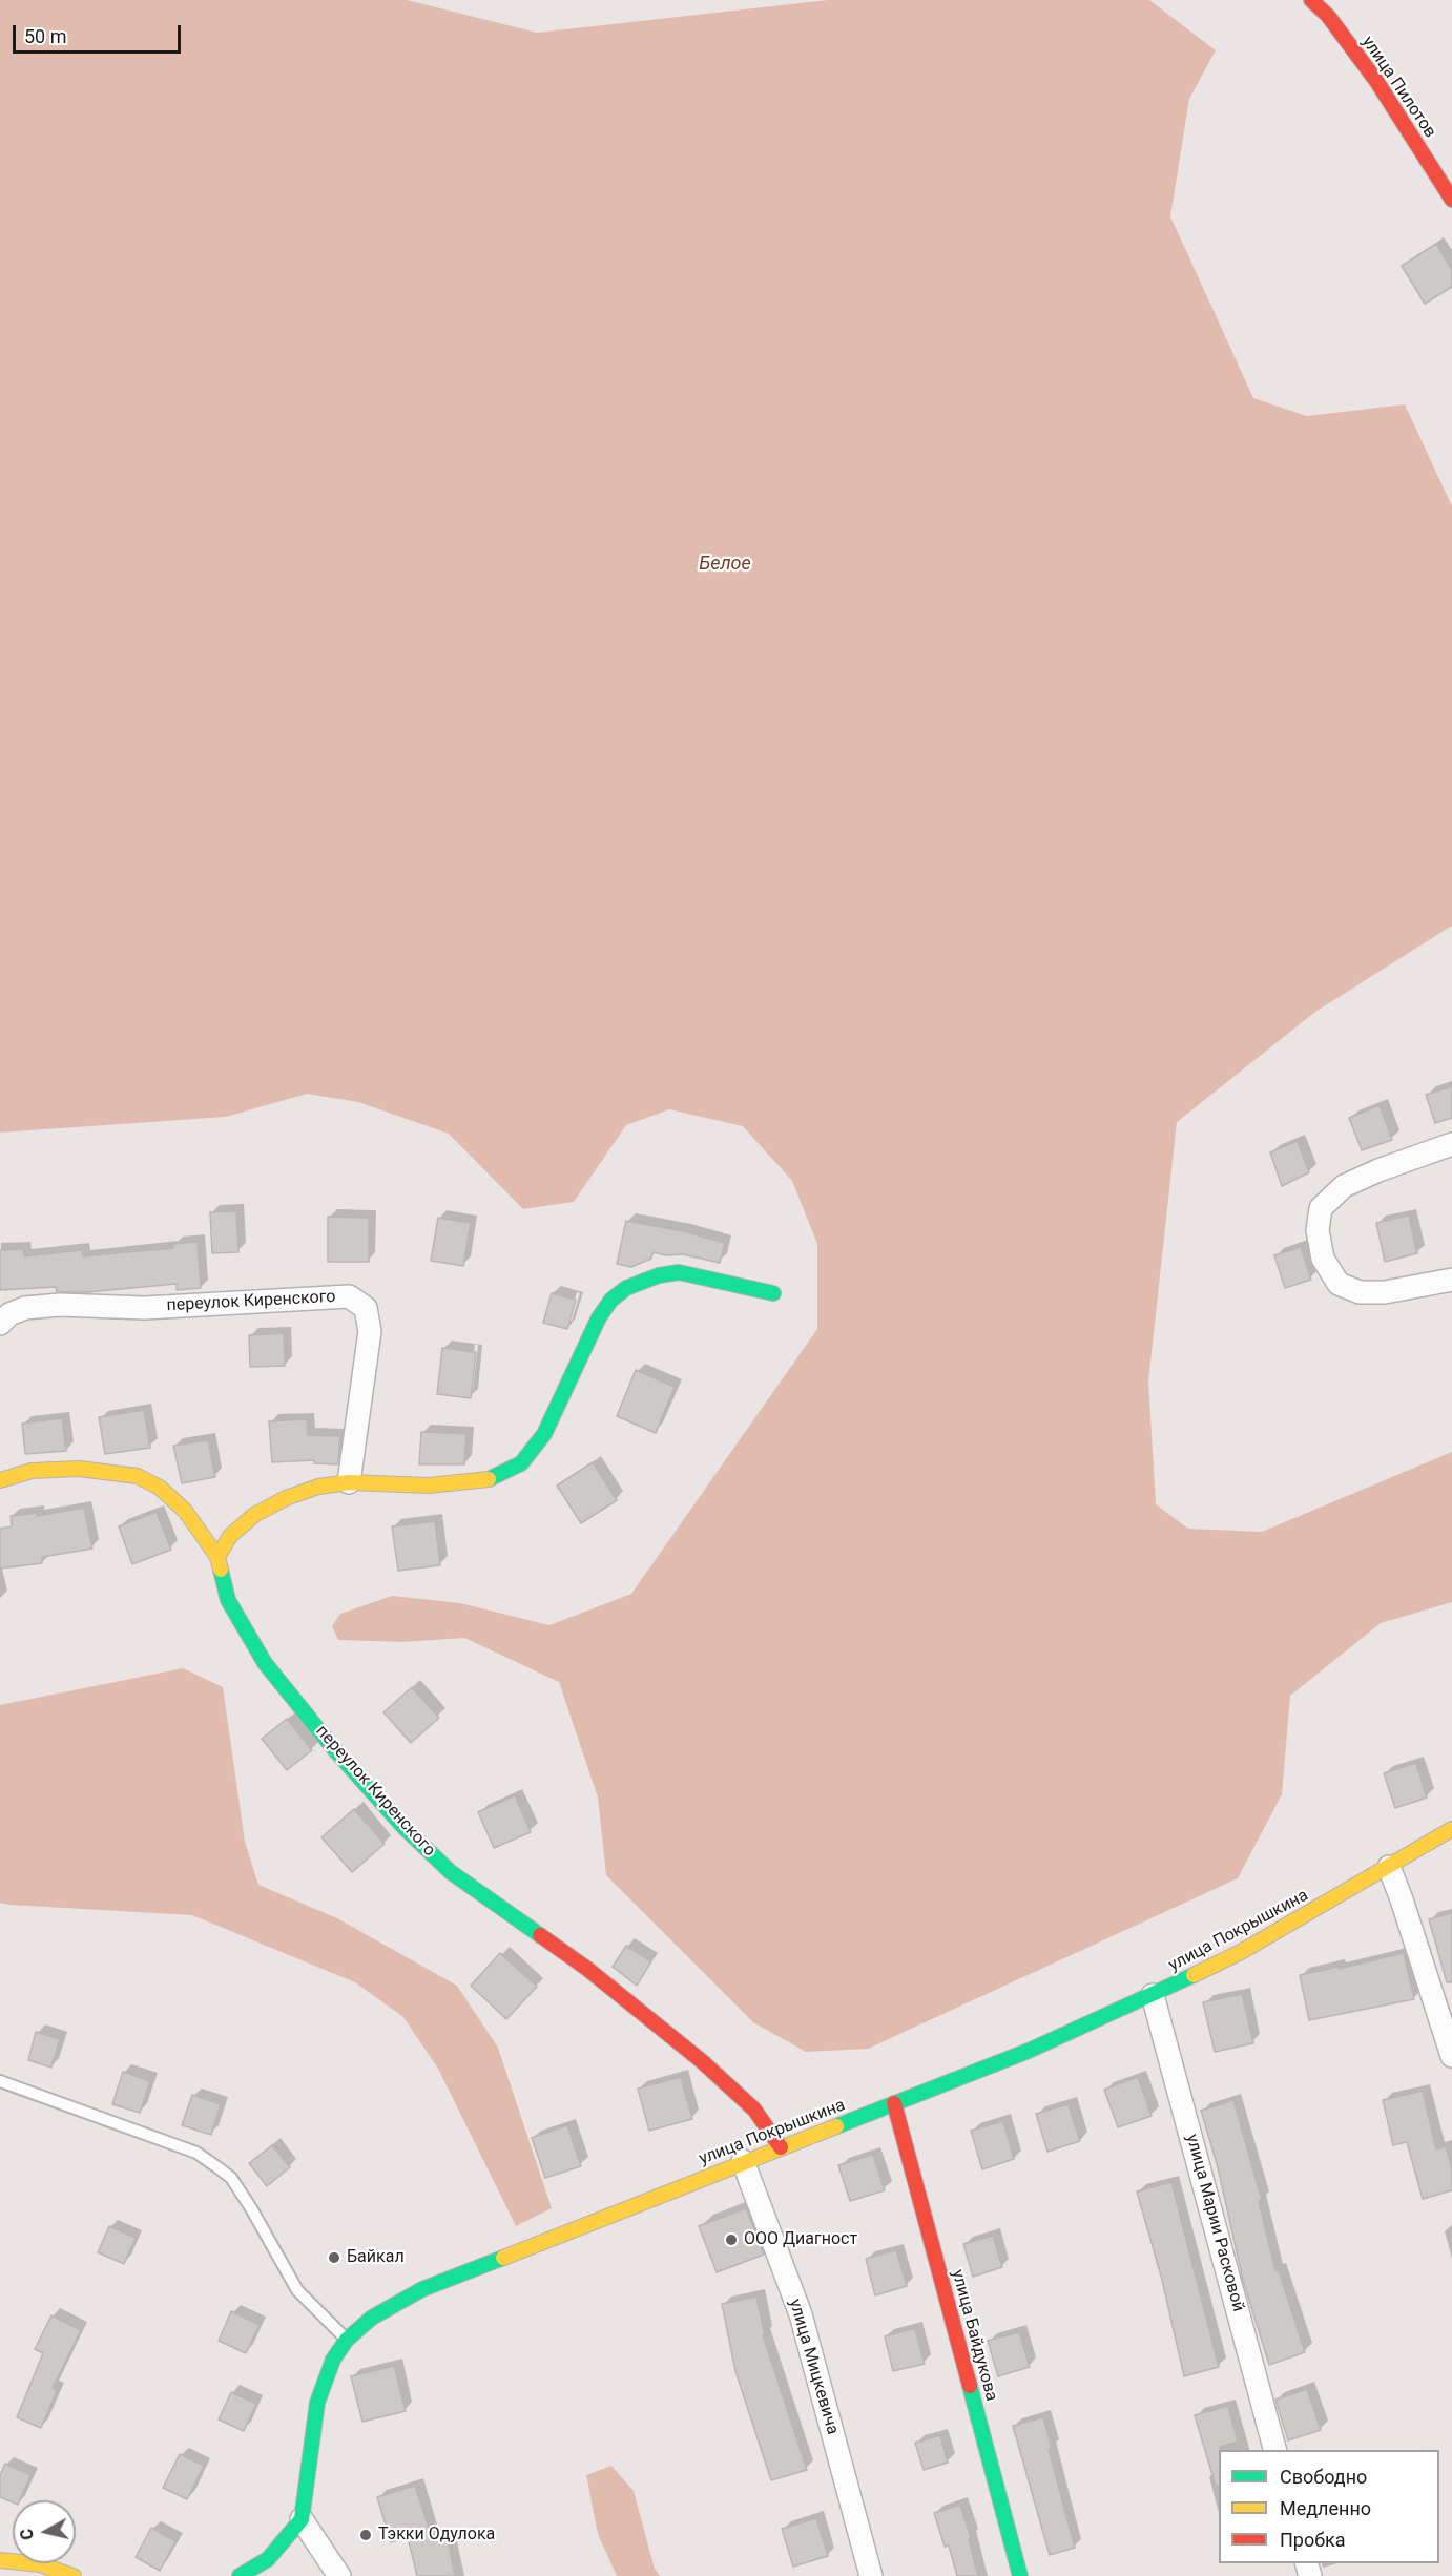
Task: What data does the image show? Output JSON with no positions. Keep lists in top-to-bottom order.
{
  "streets": {
    "street": [
      "улица Пилотов",
      "переулок Киренского",
      "улица Покрышкина",
      "улица Марии Расковой",
      "улица Байдукова",
      "улица Мицкевича"
    ]
  },
  "crossings": [
    ["переулок Киренского", "улица Покрышкина"],
    ["улица Покрышкина", "улица Марии Расковой"],
    ["улица Покрышкина", "улица Байдукова"],
    ["улица Покрышкина", "улица Мицкевича"]
  ],
  "water": ["Белое"],
  "places": ["ООО Диагност", "Байкал", "Тэкки Одулока"],
  "legend": ["Свободно", "Медленно", "Пробка"],
  "scale_bar": "50 m",
  "north": "left"
}
